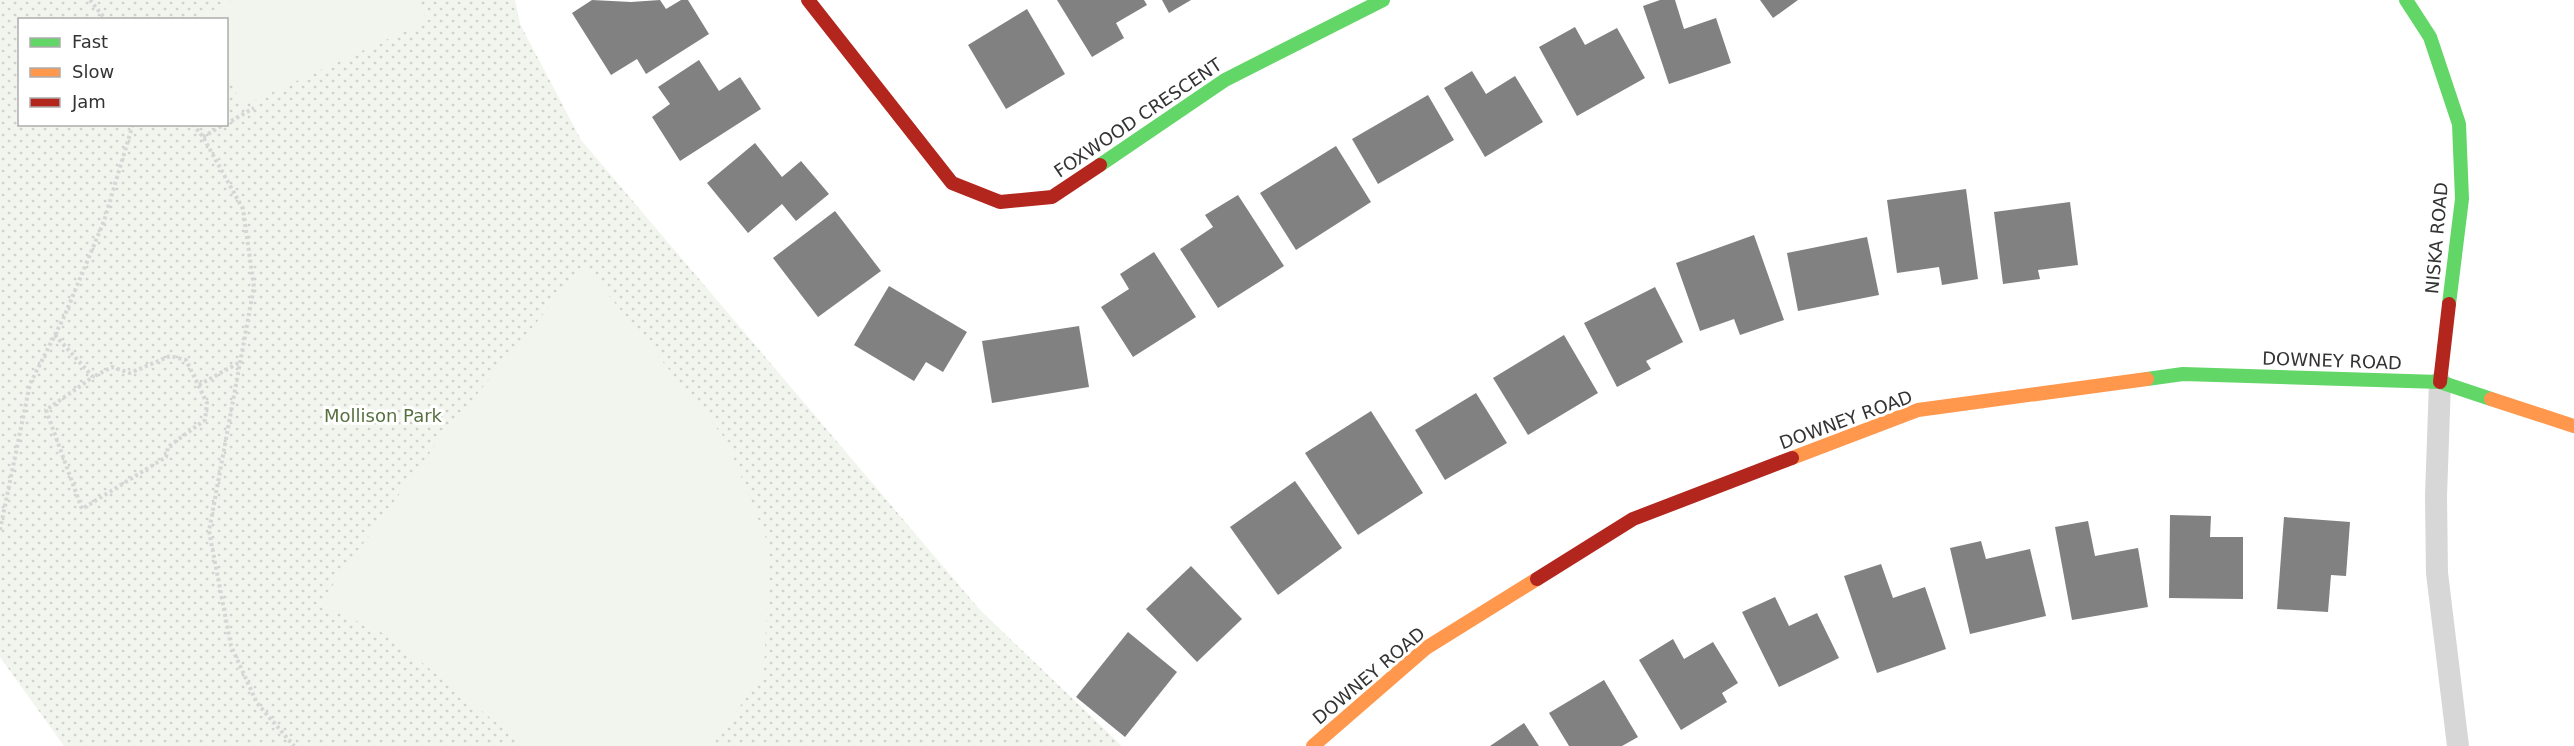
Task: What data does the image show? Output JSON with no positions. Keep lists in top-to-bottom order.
{
  "streets": {
    "main road": ["FOXWOOD CRESCENT", "NISKA ROAD", "DOWNEY ROAD"]
  },
  "crossings": [
    ["NISKA ROAD", "DOWNEY ROAD"]
  ],
  "parks": ["Mollison Park"],
  "legend": ["Fast", "Slow", "Jam"]
}
